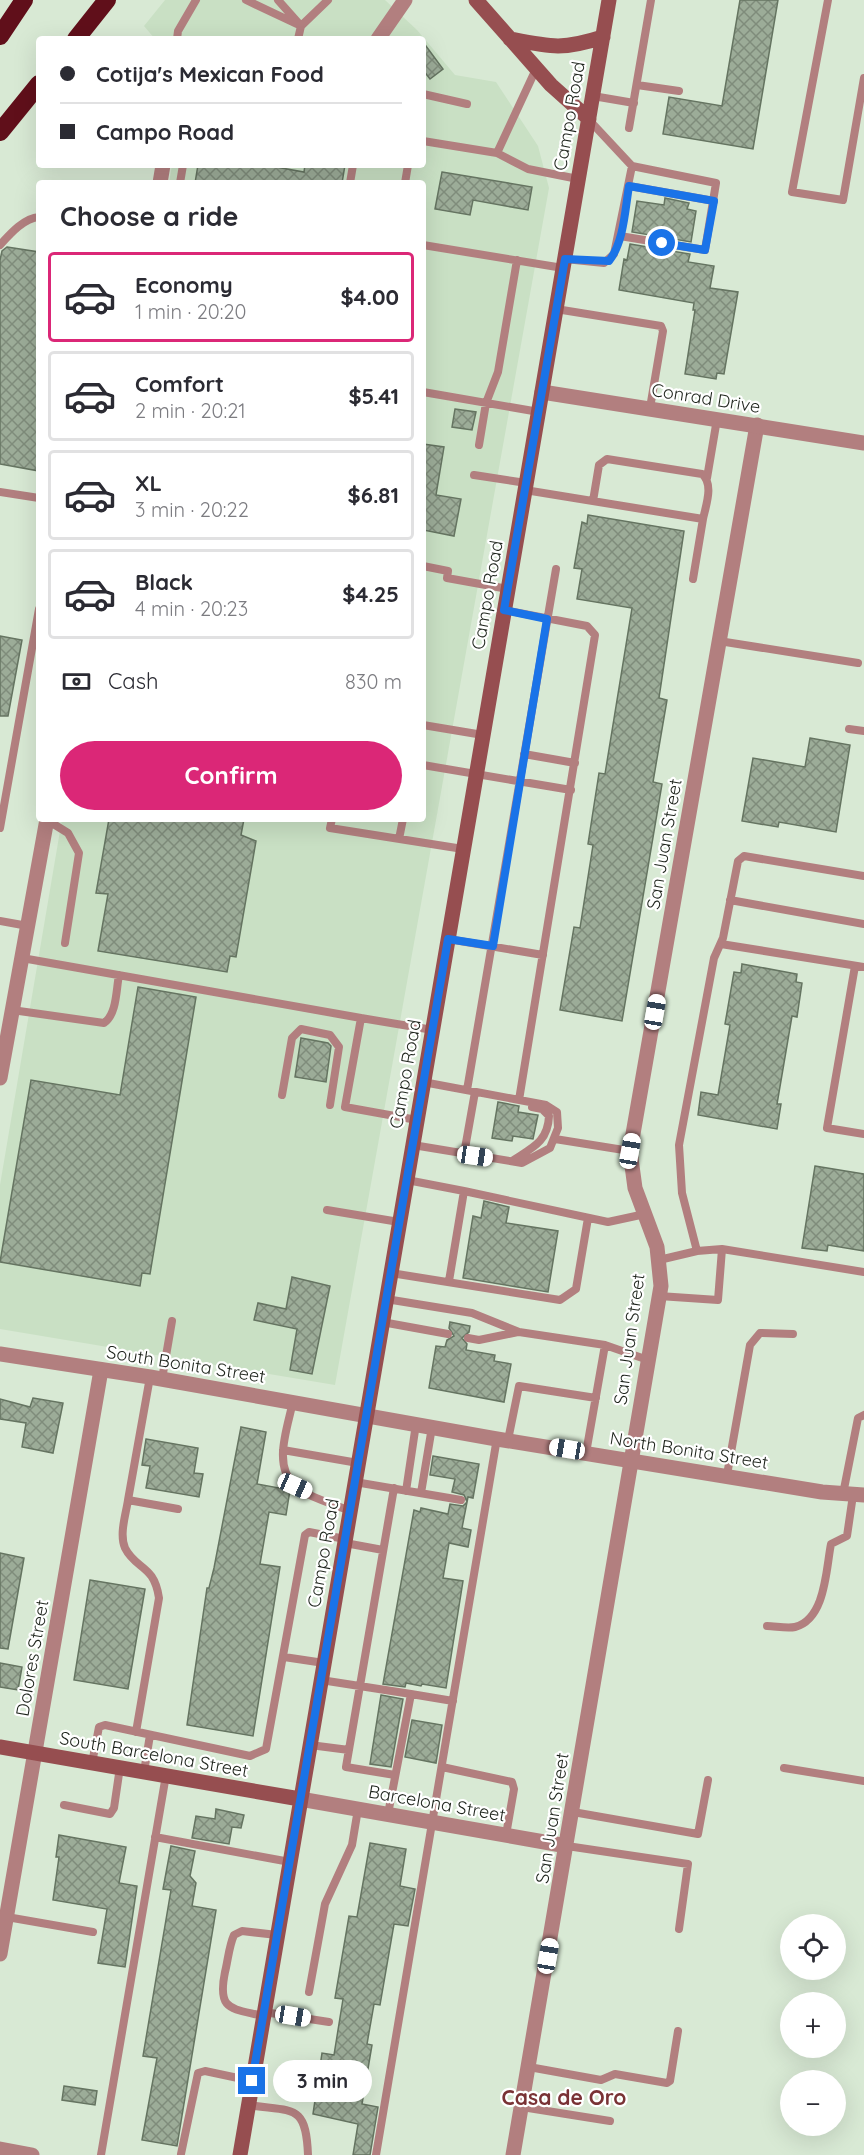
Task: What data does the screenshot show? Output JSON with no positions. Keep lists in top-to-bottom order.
{
  "streets": {
    "main road": ["Campo Road", "South Barcelona Street"],
    "street": [
      "Conrad Drive",
      "San Juan Street",
      "South Bonita Street",
      "North Bonita Street",
      "Dolores Street",
      "Barcelona Street"
    ]
  },
  "crossings": [
    ["Campo Road", "Conrad Drive"],
    ["Campo Road", "South Bonita Street"],
    ["Campo Road", "North Bonita Street"],
    ["Campo Road", "South Barcelona Street"],
    ["Campo Road", "Barcelona Street"],
    ["Conrad Drive", "San Juan Street"],
    ["San Juan Street", "North Bonita Street"],
    ["San Juan Street", "Barcelona Street"],
    ["South Bonita Street", "North Bonita Street"],
    ["South Bonita Street", "Dolores Street"],
    ["Dolores Street", "South Barcelona Street"],
    ["South Barcelona Street", "Barcelona Street"]
  ],
  "districts": ["Casa de Oro"],
  "page": {
    "banner": ["Cotija's Mexican Food", "Campo Road"],
    "heading": "Choose a ride",
    "list": [
      {
        "name": "Economy",
        "note": "1 min · 20:20",
        "value": "$4.00"
      },
      {
        "name": "Comfort",
        "note": "2 min · 20:21",
        "value": "$5.41"
      },
      {
        "name": "XL",
        "note": "3 min · 20:22",
        "value": "$6.81"
      },
      {
        "name": "Black",
        "note": "4 min · 20:23",
        "value": "$4.25"
      }
    ],
    "pay": ["Cash", "830 m"],
    "buttons": "Confirm",
    "map_buttons": ["+", "−"],
    "bubble": "3 min"
  }
}
